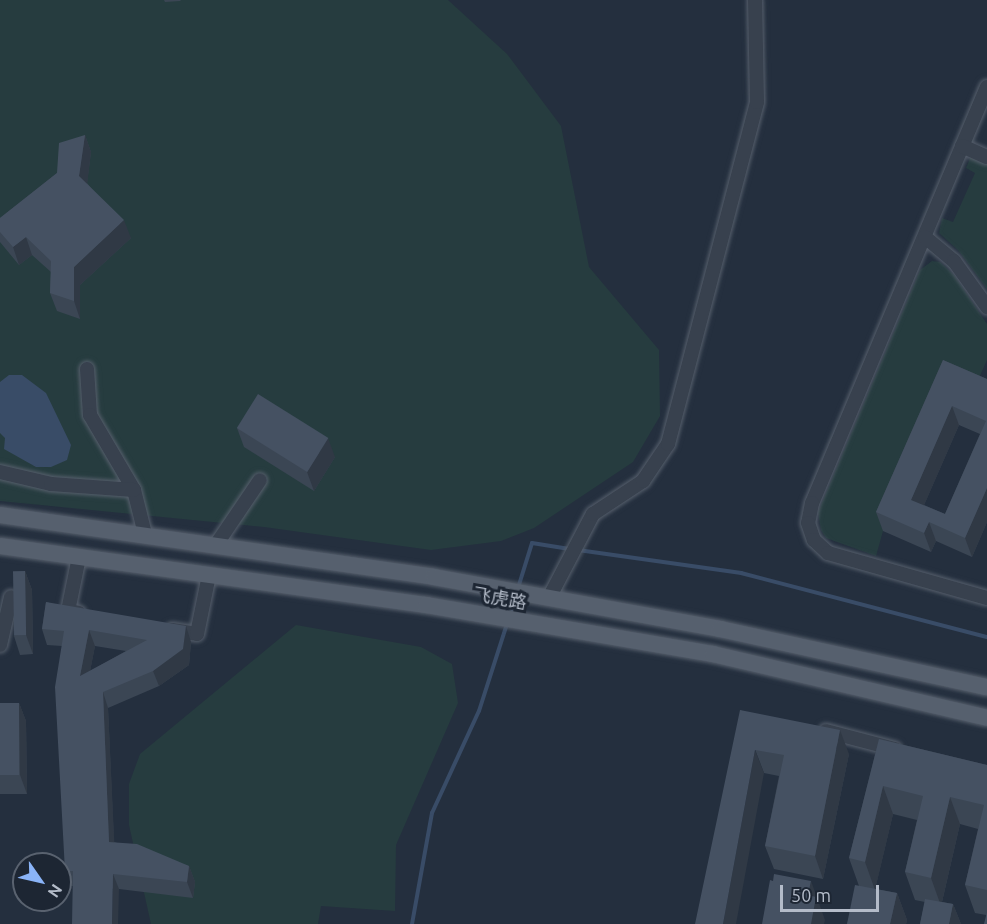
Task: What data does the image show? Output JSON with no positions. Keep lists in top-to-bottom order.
{
  "streets": {
    "main road": ["飞虎路"]
  },
  "scale_bar": "50 m",
  "north": "bottom right"
}
